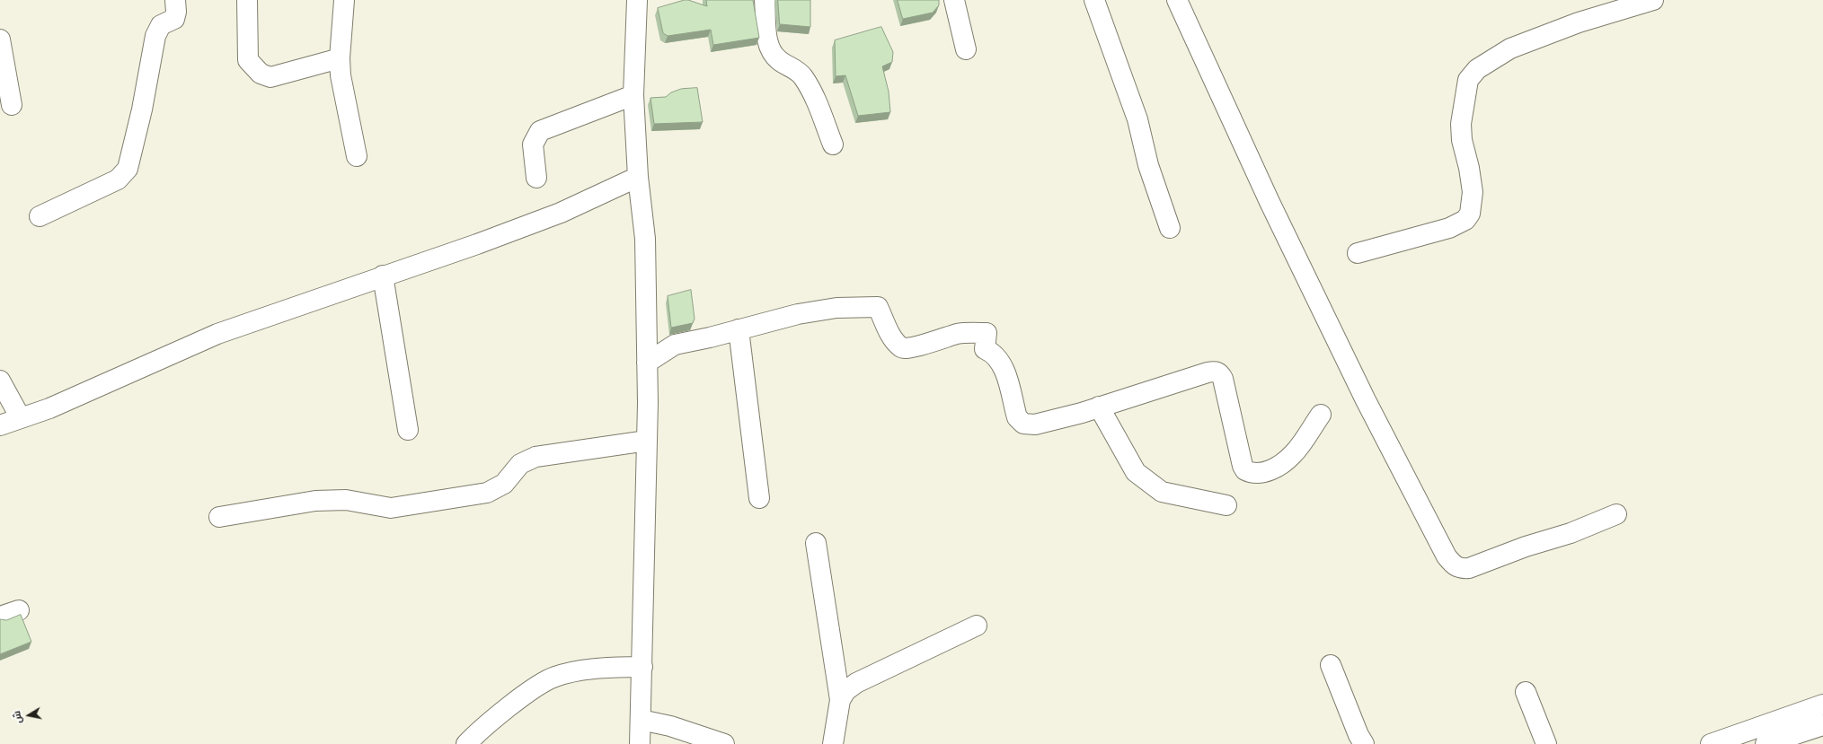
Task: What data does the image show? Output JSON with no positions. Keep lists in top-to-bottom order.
{
  "north": "left"
}
